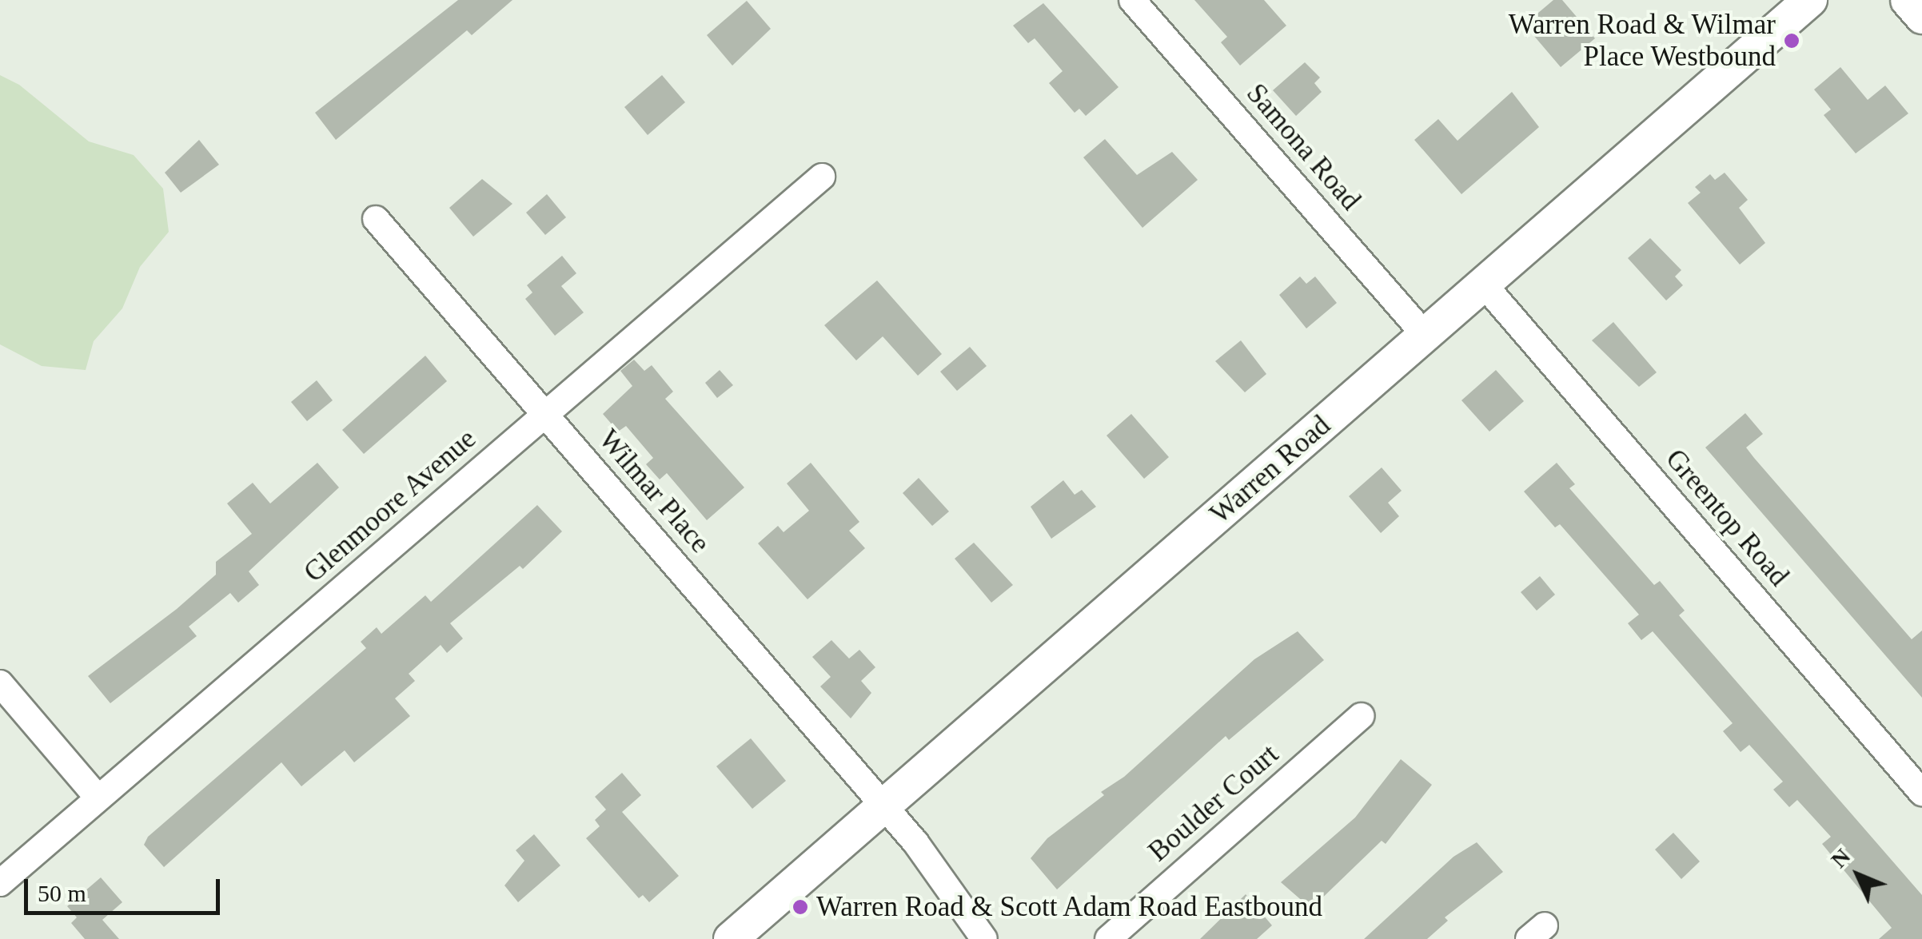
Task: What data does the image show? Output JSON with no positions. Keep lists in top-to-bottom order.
{
  "streets": {
    "street": [
      "Samona Road",
      "Warren Road",
      "Wilmar Place",
      "Glenmoore Avenue",
      "Greentop Road",
      "Boulder Court"
    ]
  },
  "crossings": [
    ["Samona Road", "Warren Road"],
    ["Warren Road", "Wilmar Place"],
    ["Warren Road", "Greentop Road"],
    ["Wilmar Place", "Glenmoore Avenue"]
  ],
  "places": ["Warren Road & Wilmar Place Westbound", "Warren Road & Scott Adam Road Eastbound"],
  "scale_bar": "50 m",
  "north": "top left"
}
